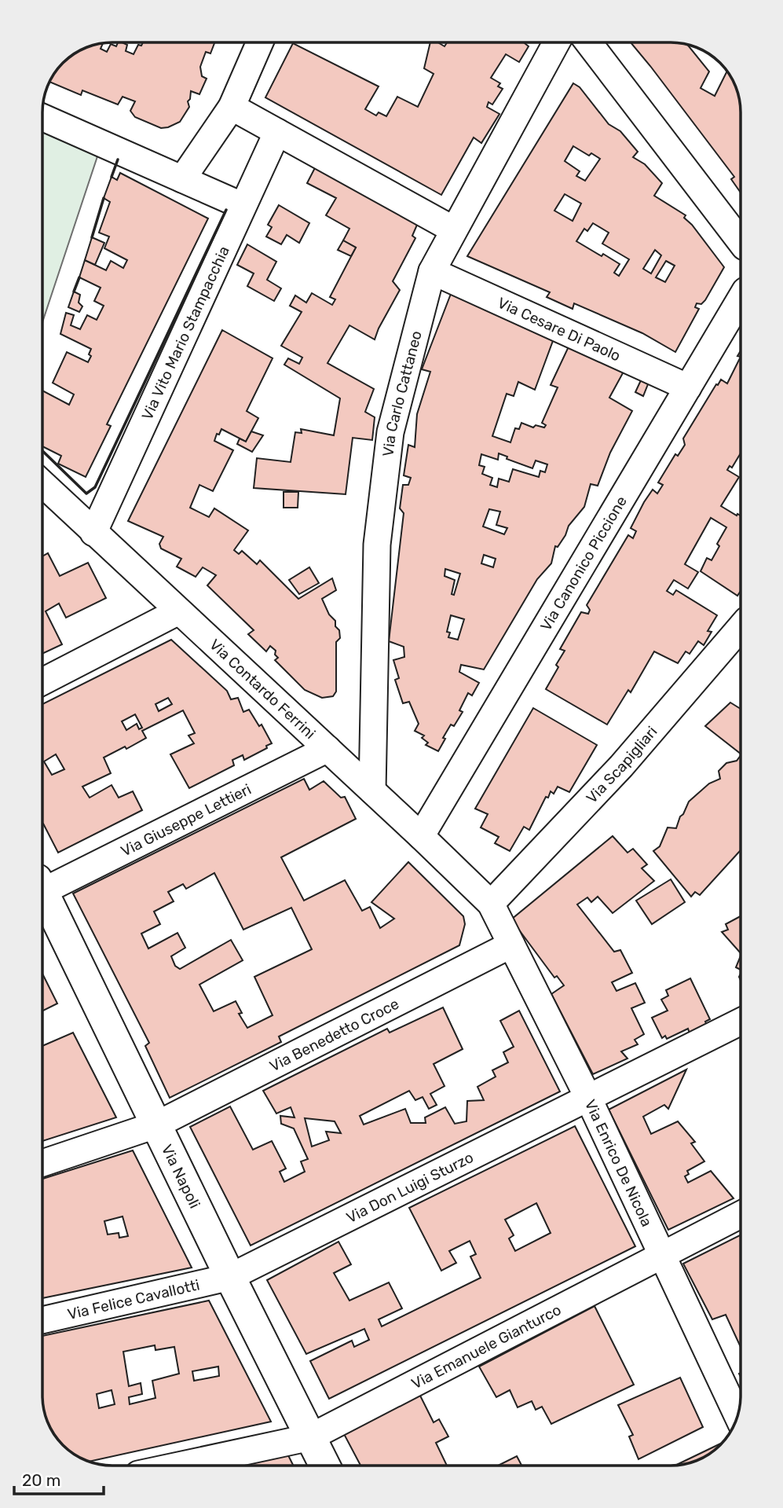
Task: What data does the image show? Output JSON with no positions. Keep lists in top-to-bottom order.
{
  "streets": {
    "main road": ["Via Napoli"],
    "street": [
      "Via Cesare Di Paolo",
      "Via Vito Mario Stampacchia",
      "Via Carlo Cattaneo",
      "Via Canonico Piccione",
      "Via Contardo Ferrini",
      "Via Scapigliari",
      "Via Giuseppe Lettieri",
      "Via Benedetto Croce",
      "Via Enrico De Nicola",
      "Via Don Luigi Sturzo",
      "Via Felice Cavallotti",
      "Via Emanuele Gianturco"
    ]
  },
  "crossings": [
    ["Via Cesare Di Paolo", "Via Carlo Cattaneo"],
    ["Via Cesare Di Paolo", "Via Canonico Piccione"],
    ["Via Vito Mario Stampacchia", "Via Contardo Ferrini"],
    ["Via Carlo Cattaneo", "Via Contardo Ferrini"],
    ["Via Canonico Piccione", "Via Contardo Ferrini"],
    ["Via Contardo Ferrini", "Via Scapigliari"],
    ["Via Contardo Ferrini", "Via Giuseppe Lettieri"],
    ["Via Contardo Ferrini", "Via Enrico De Nicola"],
    ["Via Scapigliari", "Via Enrico De Nicola"],
    ["Via Benedetto Croce", "Via Enrico De Nicola"],
    ["Via Benedetto Croce", "Via Napoli"],
    ["Via Enrico De Nicola", "Via Don Luigi Sturzo"],
    ["Via Enrico De Nicola", "Via Emanuele Gianturco"],
    ["Via Napoli", "Via Don Luigi Sturzo"],
    ["Via Napoli", "Via Felice Cavallotti"],
    ["Via Napoli", "Via Emanuele Gianturco"],
    ["Via Don Luigi Sturzo", "Via Felice Cavallotti"]
  ],
  "scale_bar": "20 m"
}
